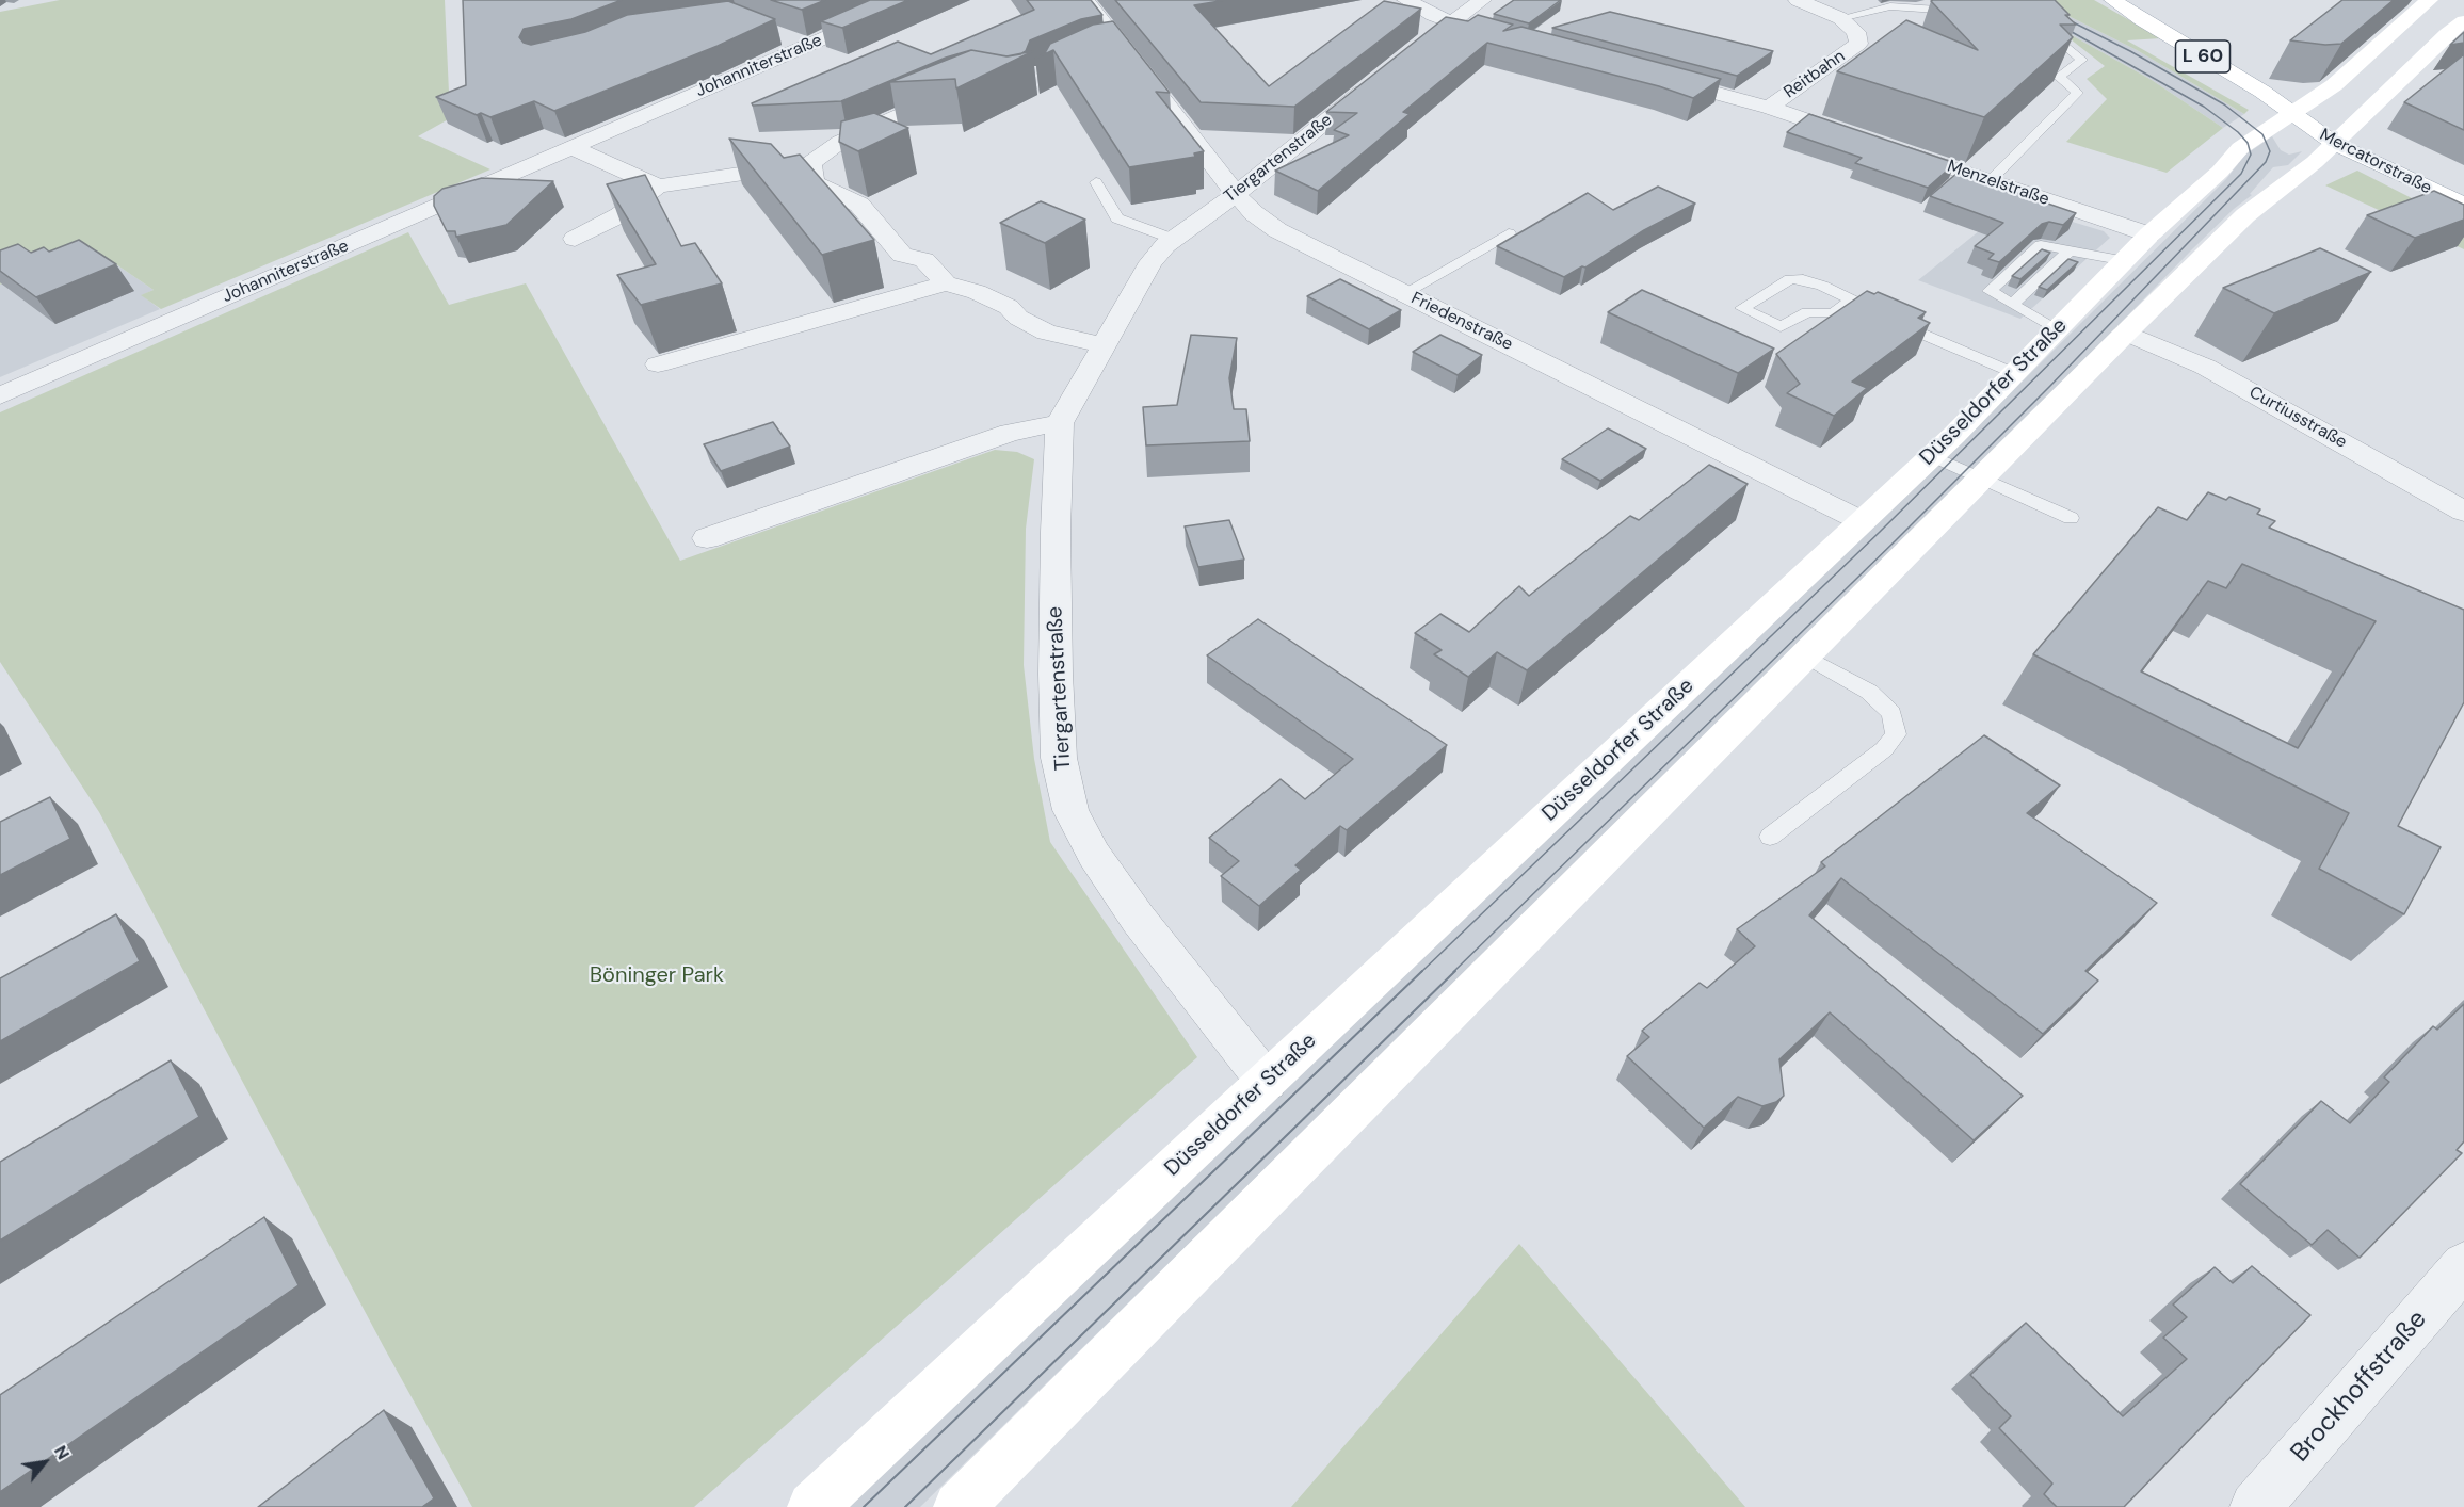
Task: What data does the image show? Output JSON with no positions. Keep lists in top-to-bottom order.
{
  "streets": {
    "main road": ["L 60", "Mercatorstraße", "Düsseldorfer Straße"],
    "street": [
      "Johanniterstraße",
      "Reitbahn",
      "Tiergartenstraße",
      "Menzelstraße",
      "Friedenstraße",
      "Curtiusstraße",
      "Brockhoffstraße"
    ]
  },
  "crossings": [
    ["L 60", "Mercatorstraße"],
    ["L 60", "Düsseldorfer Straße"],
    ["Tiergartenstraße", "Friedenstraße"],
    ["Tiergartenstraße", "Düsseldorfer Straße"],
    ["Mercatorstraße", "Düsseldorfer Straße"],
    ["Menzelstraße", "Düsseldorfer Straße"],
    ["Friedenstraße", "Düsseldorfer Straße"]
  ],
  "parks": ["Böninger Park"],
  "north": "top right"
}
